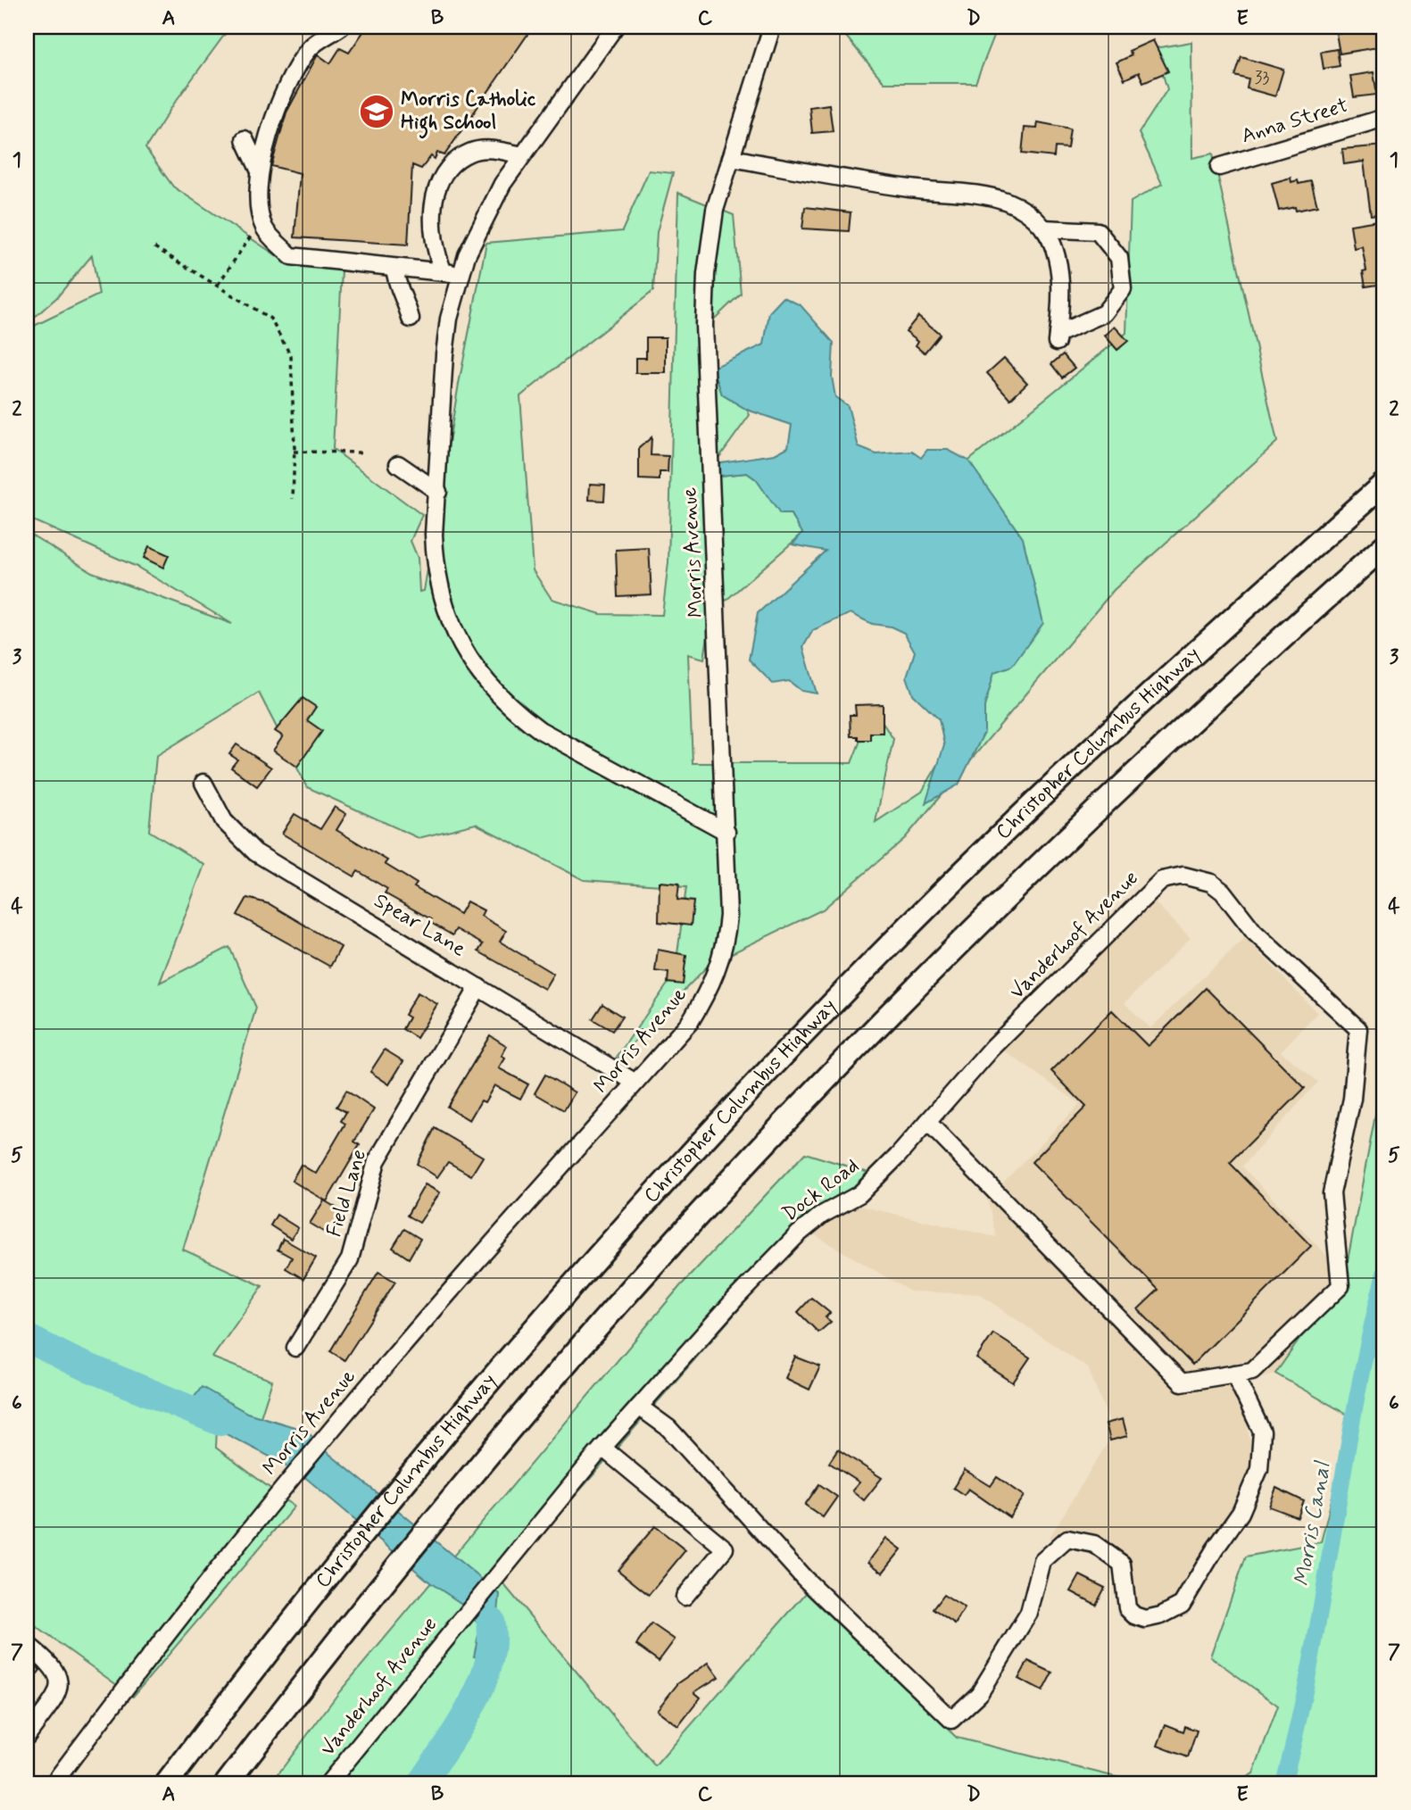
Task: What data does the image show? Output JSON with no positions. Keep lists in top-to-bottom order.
{
  "streets": {
    "highway": ["Christopher Columbus Highway"],
    "street": [
      "Anna Street",
      "Morris Avenue",
      "Spear Lane",
      "Vanderhoof Avenue",
      "Dock Road",
      "Field Lane"
    ]
  },
  "crossings": [
    ["Morris Avenue", "Spear Lane"],
    ["Spear Lane", "Field Lane"],
    ["Vanderhoof Avenue", "Dock Road"]
  ],
  "water": ["Morris Canal"],
  "places": {
    "school or university": ["Morris Catholic High School"]
  },
  "house_numbers": ["33"],
  "grid": {
    "columns": [
      "A",
      "B",
      "C",
      "D",
      "E"
    ],
    "rows": [
      "1",
      "2",
      "3",
      "4",
      "5",
      "6",
      "7"
    ]
  }
}
